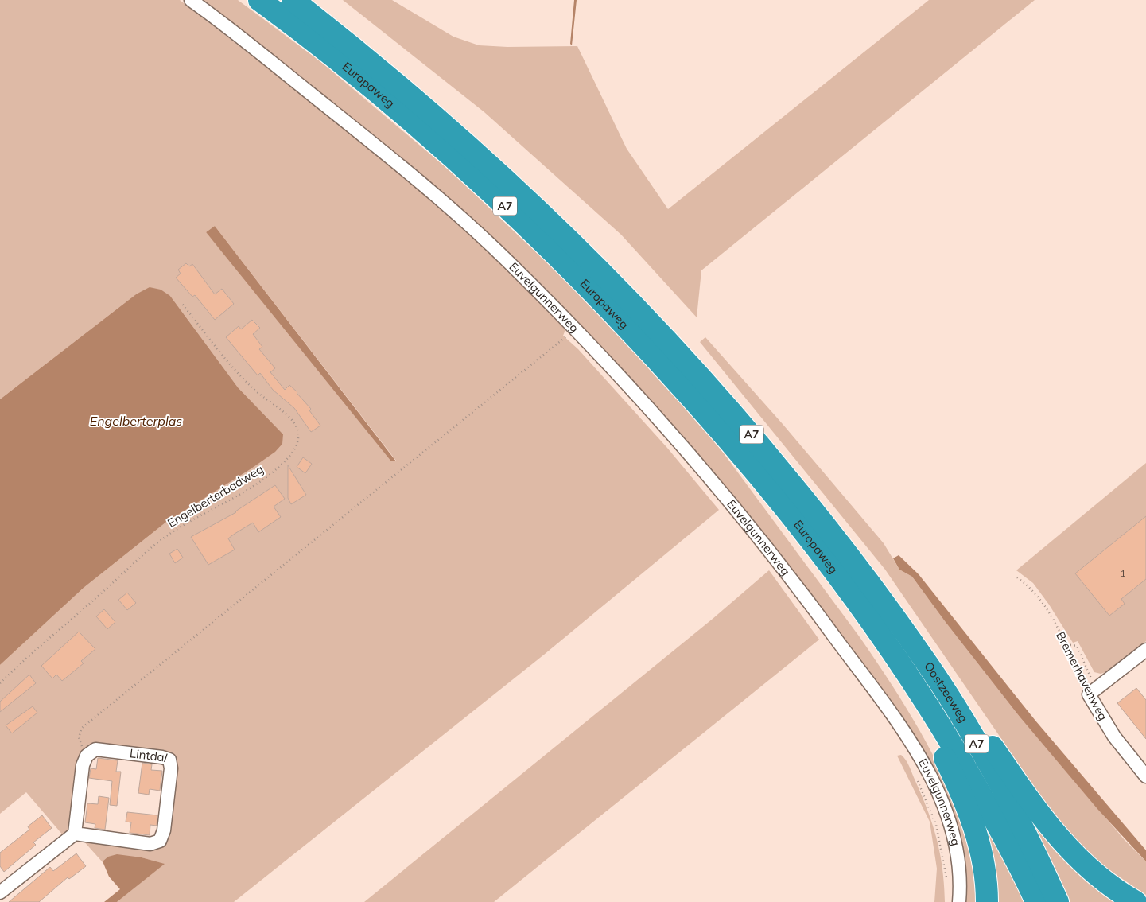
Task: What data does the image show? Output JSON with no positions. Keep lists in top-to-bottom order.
{
  "streets": {
    "highway": ["Europaweg", "A7", "Oostzeeweg"],
    "street": ["Euvelgunnerweg", "Bremerhavenweg", "Lintdal"],
    "path": ["Engelberterbadweg"]
  },
  "crossings": [
    ["Europaweg", "A7"],
    ["Europaweg", "Oostzeeweg"],
    ["A7", "Oostzeeweg"]
  ],
  "water": ["Engelberterplas"],
  "house_numbers": ["1"]
}
